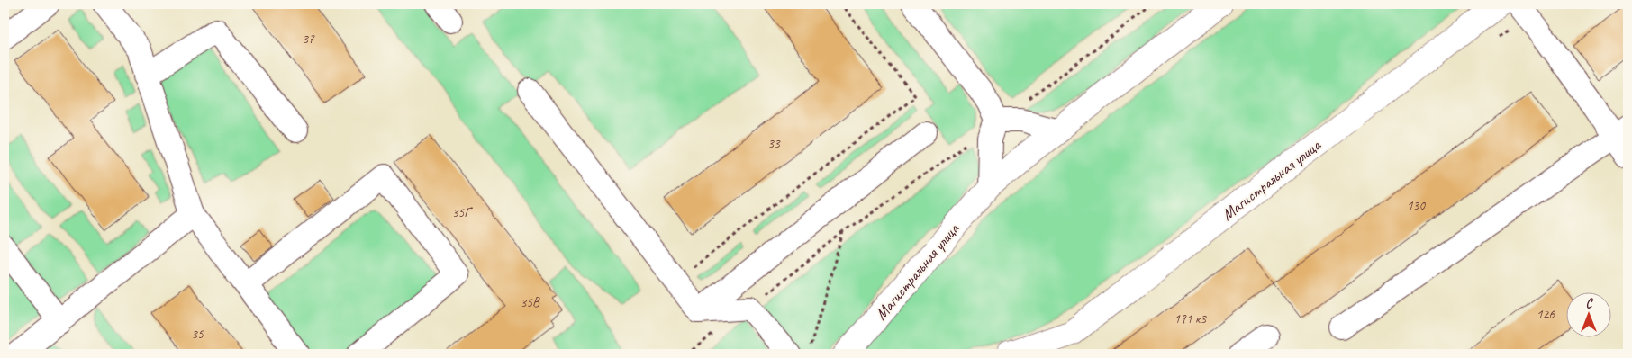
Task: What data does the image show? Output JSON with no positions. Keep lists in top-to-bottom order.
{
  "streets": {
    "main road": ["Магистральная улица"]
  },
  "house_numbers": [
    "37",
    "33",
    "130",
    "35Г",
    "35В",
    "126",
    "191 к3",
    "35"
  ],
  "north": "top"
}
